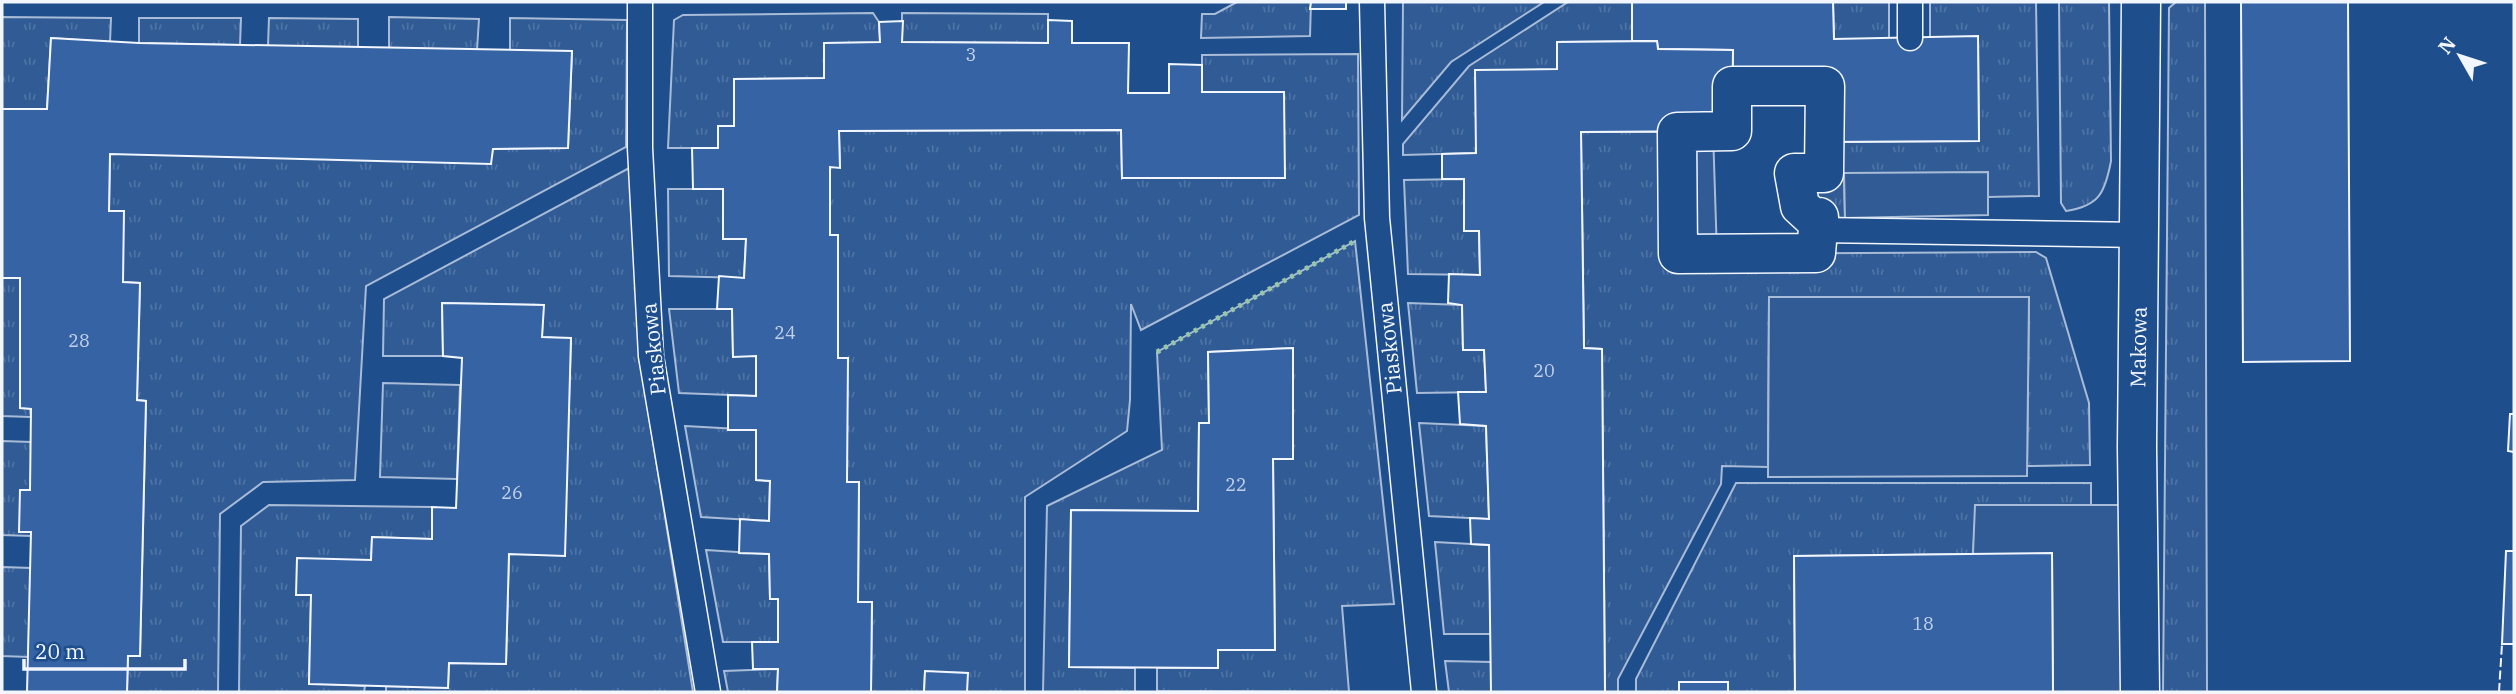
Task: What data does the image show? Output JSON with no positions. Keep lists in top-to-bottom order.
{
  "streets": {
    "street": ["Makowa"],
    "lane": ["Piaskowa"]
  },
  "house_numbers": [
    "3",
    "24",
    "28",
    "20",
    "22",
    "26",
    "18"
  ],
  "scale_bar": "20 m",
  "north": "top left"
}
